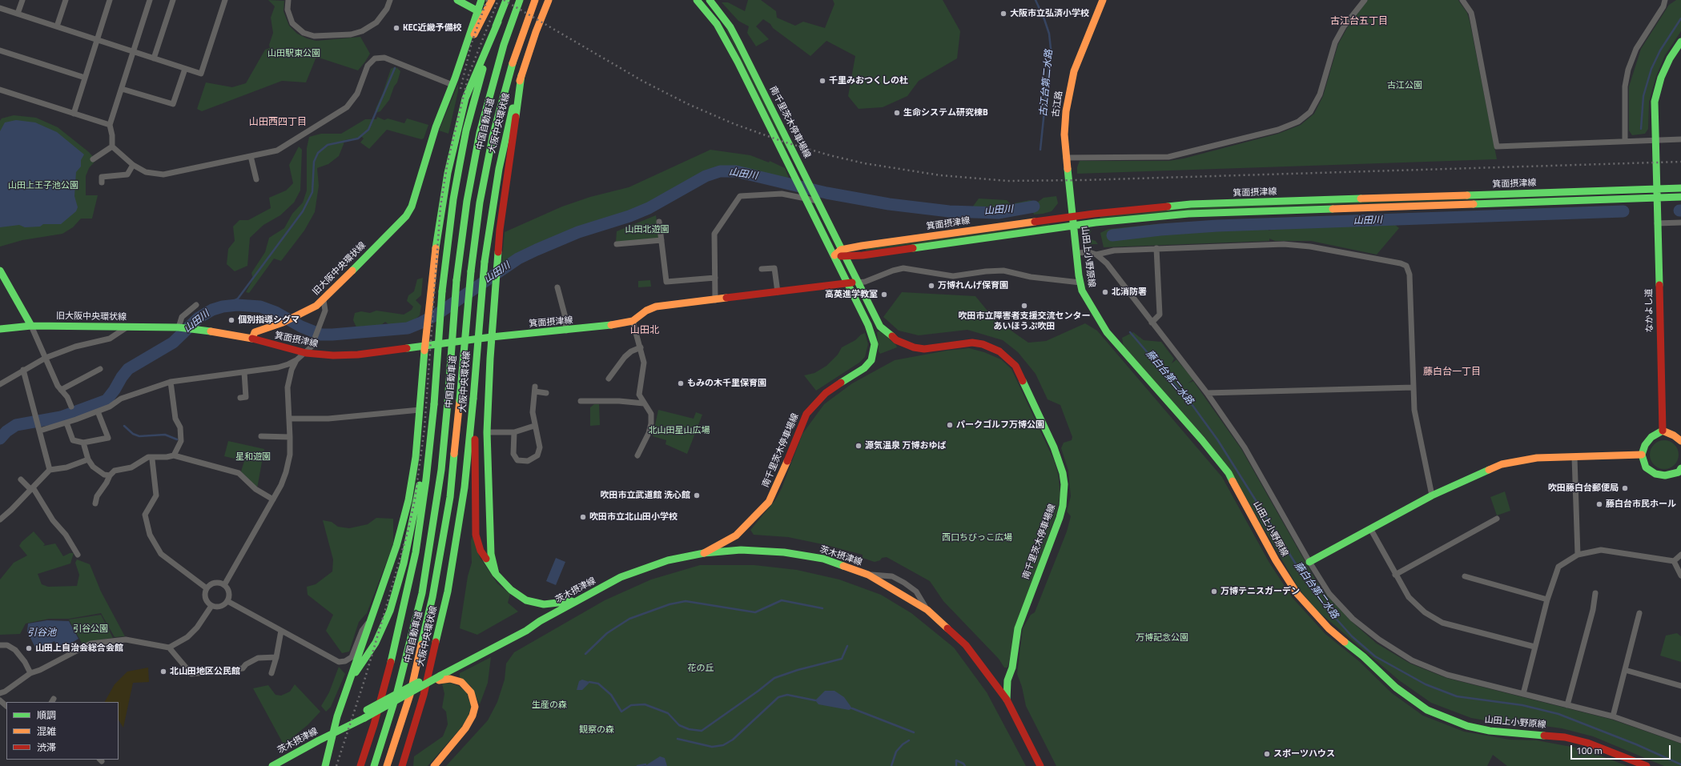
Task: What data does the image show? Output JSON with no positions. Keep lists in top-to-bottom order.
{
  "streets": {
    "main road": [
      "古江路",
      "南千里茨木停車場線",
      "大阪中央環状線",
      "中国自動車道",
      "箕面摂津線",
      "山田上小野原線",
      "旧大阪中央環状線",
      "なかよし道",
      "茨木摂津線"
    ]
  },
  "crossings": [
    ["古江路", "箕面摂津線"],
    ["古江路", "山田上小野原線"],
    ["南千里茨木停車場線", "箕面摂津線"],
    ["南千里茨木停車場線", "茨木摂津線"],
    ["箕面摂津線", "山田上小野原線"],
    ["箕面摂津線", "旧大阪中央環状線"],
    ["箕面摂津線", "なかよし道"]
  ],
  "districts": [
    "古江台五丁目",
    "山田西四丁目",
    "山田北",
    "藤白台一丁目"
  ],
  "water": [
    "古江台第二水路",
    "山田川",
    "藤白台第二水路",
    "引谷池"
  ],
  "parks": [
    "山田駅東公園",
    "古江公園",
    "山田上王子池公園",
    "山田北遊園",
    "北山田星山広場",
    "星和遊園",
    "西口ちびっこ広場",
    "引谷公園",
    "万博記念公園",
    "花の丘",
    "生産の森",
    "観察の森"
  ],
  "places": [
    "大阪市立弘済小学校",
    "KEC近畿予備校",
    "千里みおつくしの杜",
    "生命システム研究棟B",
    "万博れんげ保育園",
    "北消防署",
    "高英進学教室",
    "吹田市立障害者支援交流センター あいほうぷ吹田",
    "個別指導シグマ",
    "もみの木千里保育園",
    "パークゴルフ万博公園",
    "源気温泉 万博おゆば",
    "吹田藤白台郵便局",
    "吹田市立武道館 洗心館",
    "藤白台市民ホール",
    "吹田市立北山田小学校",
    "万博テニスガーデン",
    "山田上自治会総合会館",
    "北山田地区公民館",
    "スポーツハウス"
  ],
  "legend": ["順調", "混雑", "渋滞"],
  "scale_bar": "100 m"
}
